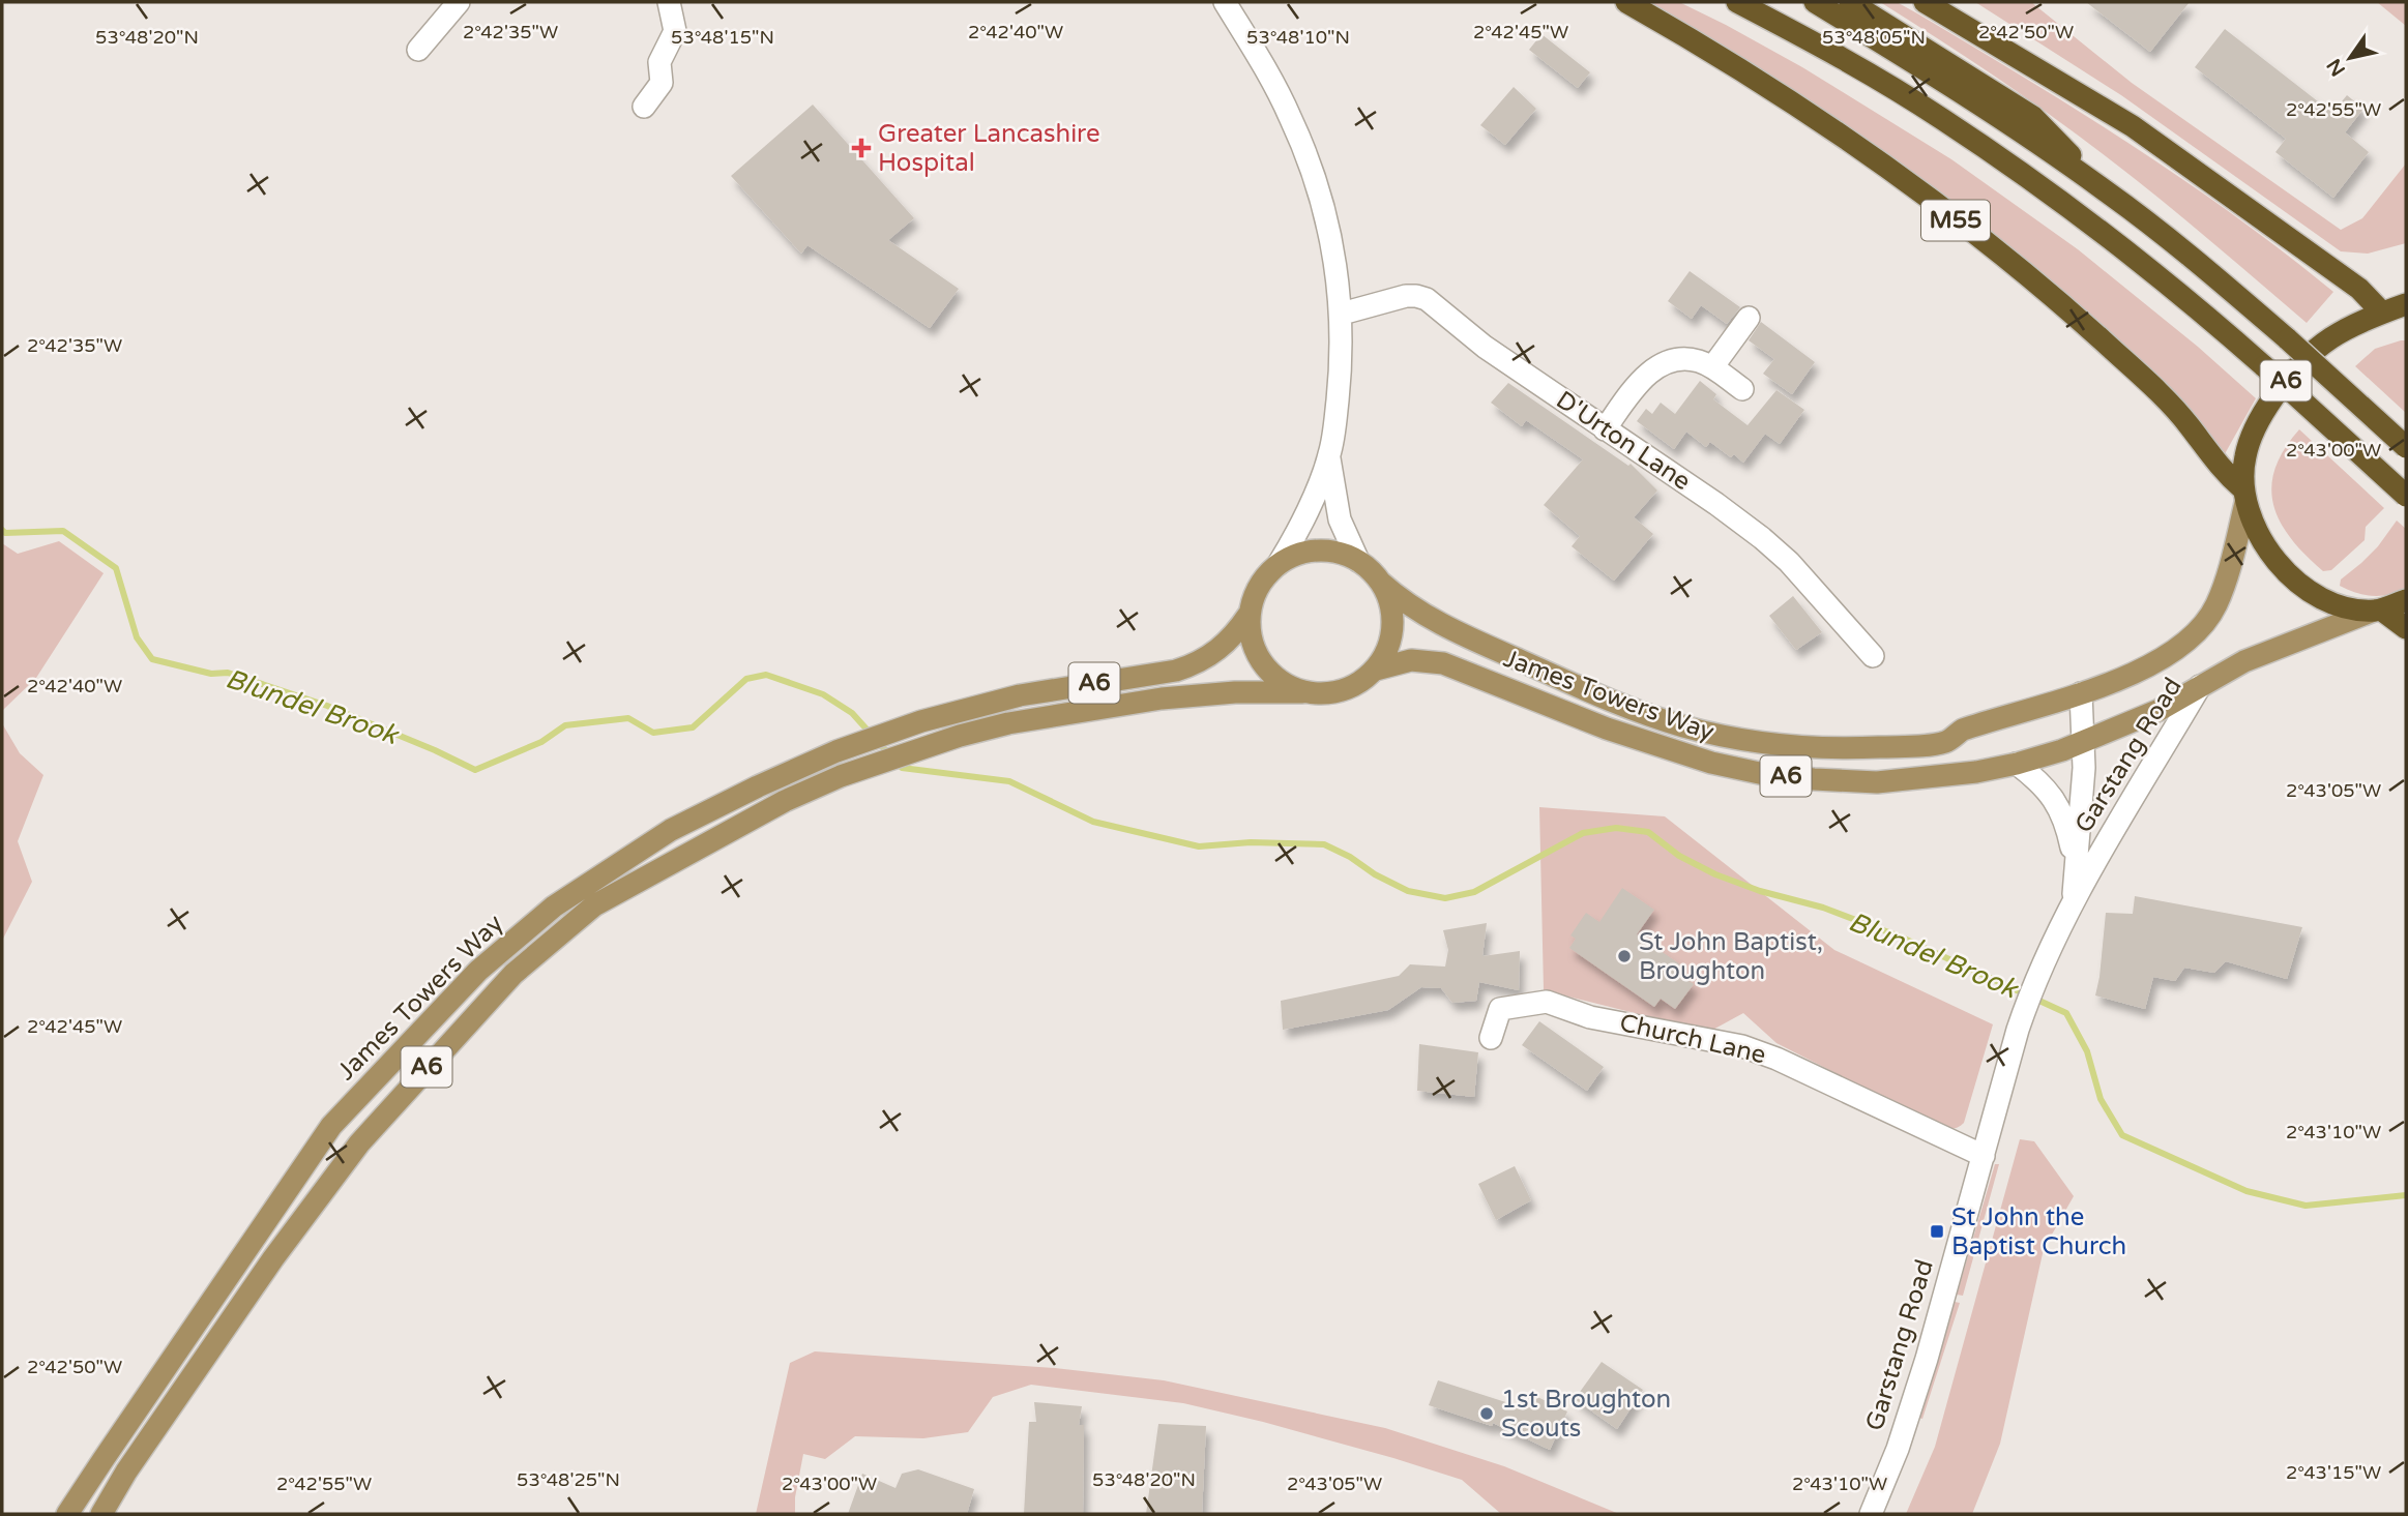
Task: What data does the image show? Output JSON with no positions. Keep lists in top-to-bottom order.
{
  "streets": {
    "highway": ["M55", "A6"],
    "main road": ["James Towers Way", "Garstang Road"],
    "street": ["D'Urton Lane", "Church Lane"]
  },
  "crossings": [
    ["M55", "A6"],
    ["M55", "Garstang Road"],
    ["A6", "James Towers Way"],
    ["A6", "Garstang Road"],
    ["James Towers Way", "Garstang Road"],
    ["Garstang Road", "Church Lane"]
  ],
  "water": ["Blundel Brook"],
  "places": {
    "health": ["Greater Lancashire Hospital"],
    "other": ["St John Baptist, Broughton", "1st Broughton Scouts"],
    "transit": ["St John the Baptist Church"]
  },
  "north": "bottom left",
  "coordinates": [
    "2°42'35\"W",
    "2°42'40\"W",
    "2°42'45\"W",
    "2°42'50\"W",
    "53°48'20\"N",
    "53°48'15\"N",
    "53°48'10\"N",
    "53°48'05\"N",
    "2°42'55\"W",
    "2°43'00\"W",
    "2°43'05\"W",
    "2°43'10\"W",
    "2°43'15\"W",
    "53°48'25\"N"
  ]
}
